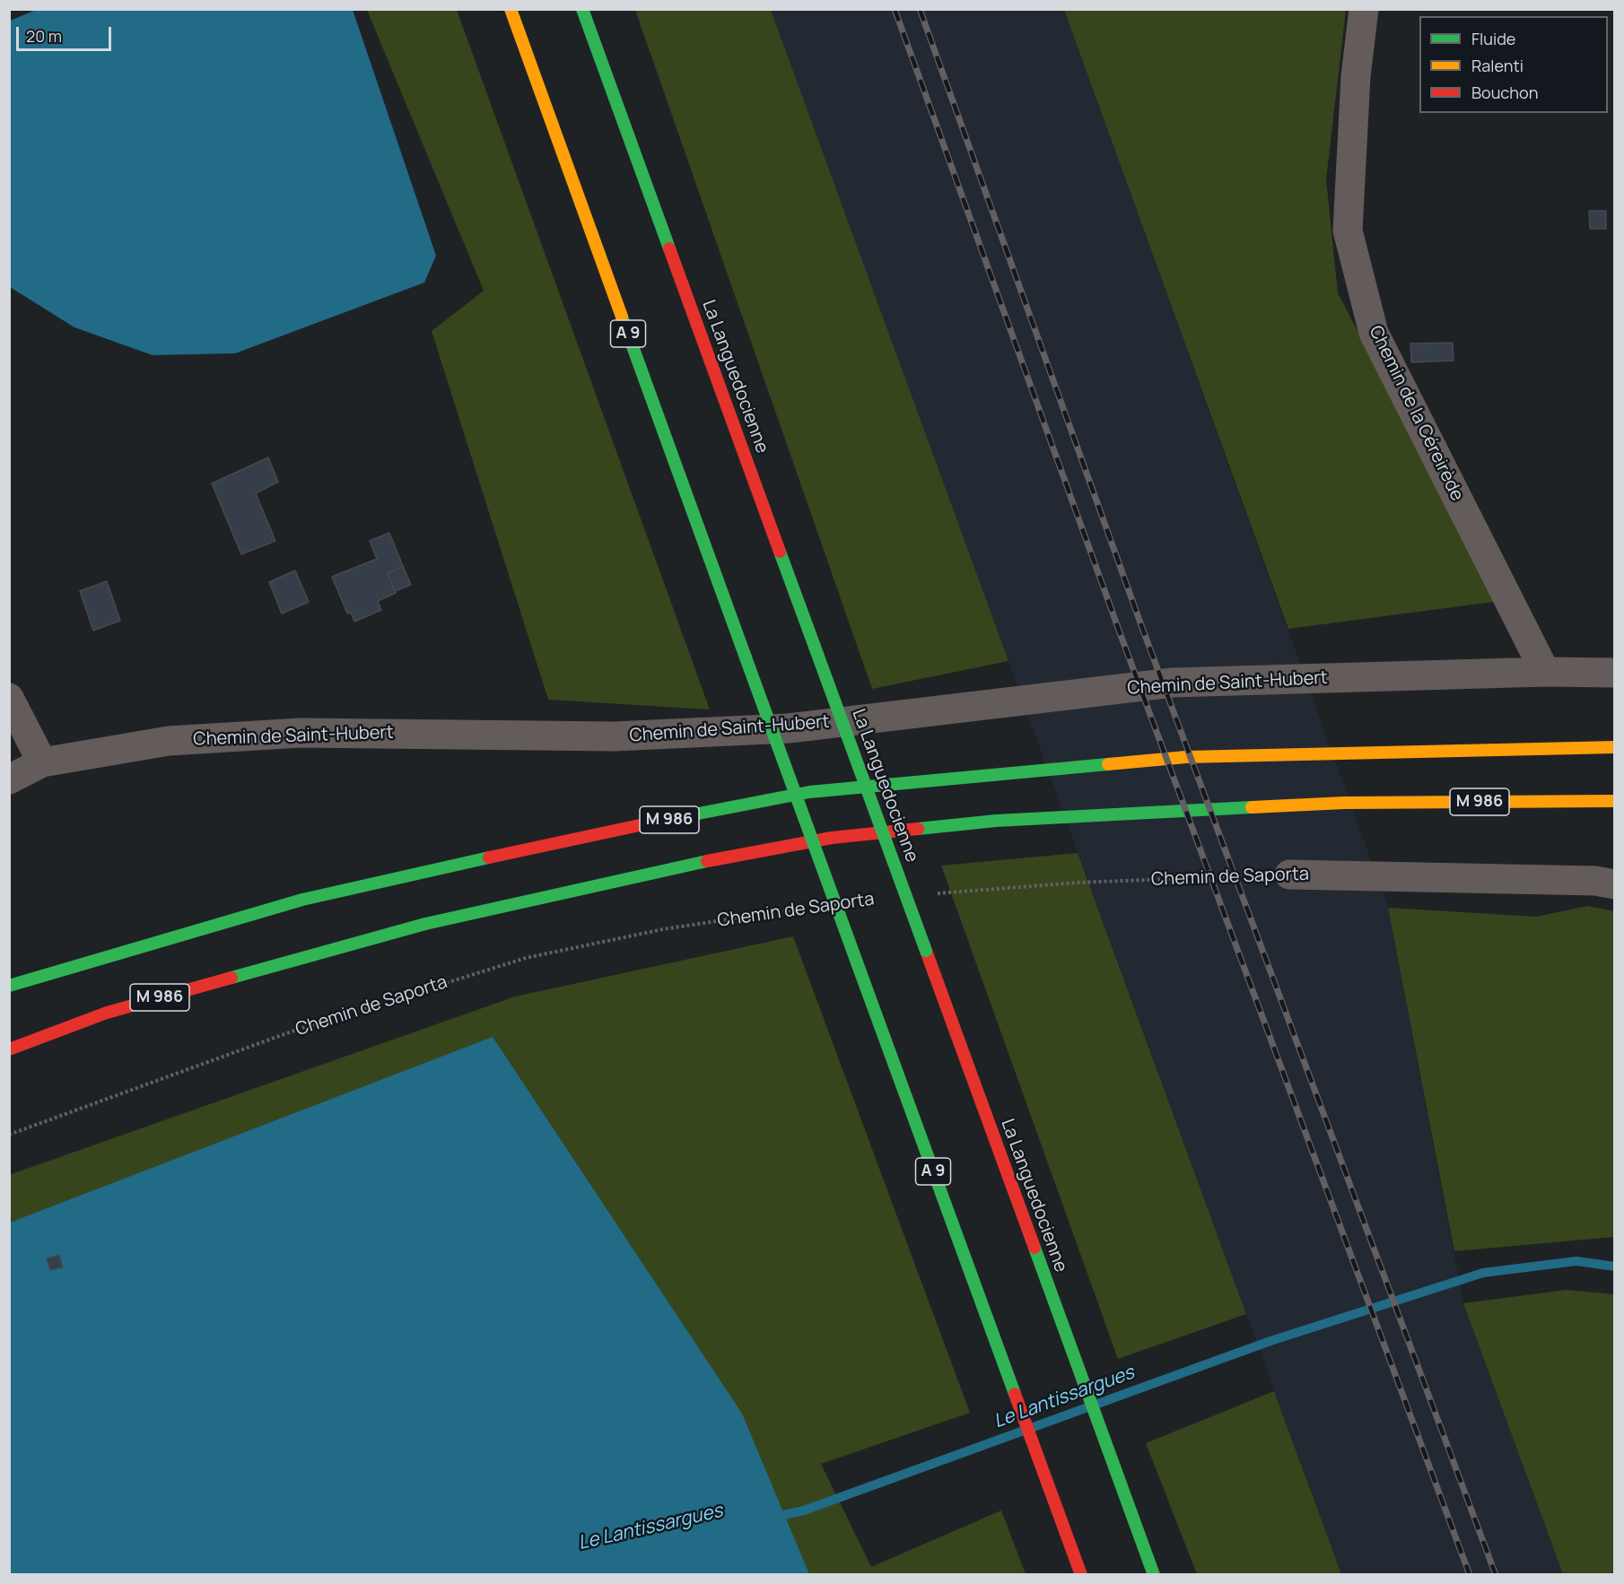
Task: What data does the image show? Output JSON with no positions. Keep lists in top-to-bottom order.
{
  "streets": {
    "main road": ["A 9", "La Languedocienne", "M 986"],
    "street": ["Chemin de la Céreirède", "Chemin de Saint-Hubert", "Chemin de Saporta"]
  },
  "crossings": [
    ["Chemin de la Céreirède", "Chemin de Saint-Hubert"]
  ],
  "water": ["Le Lantissargues"],
  "legend": ["Fluide", "Ralenti", "Bouchon"],
  "scale_bar": "20 m"
}
